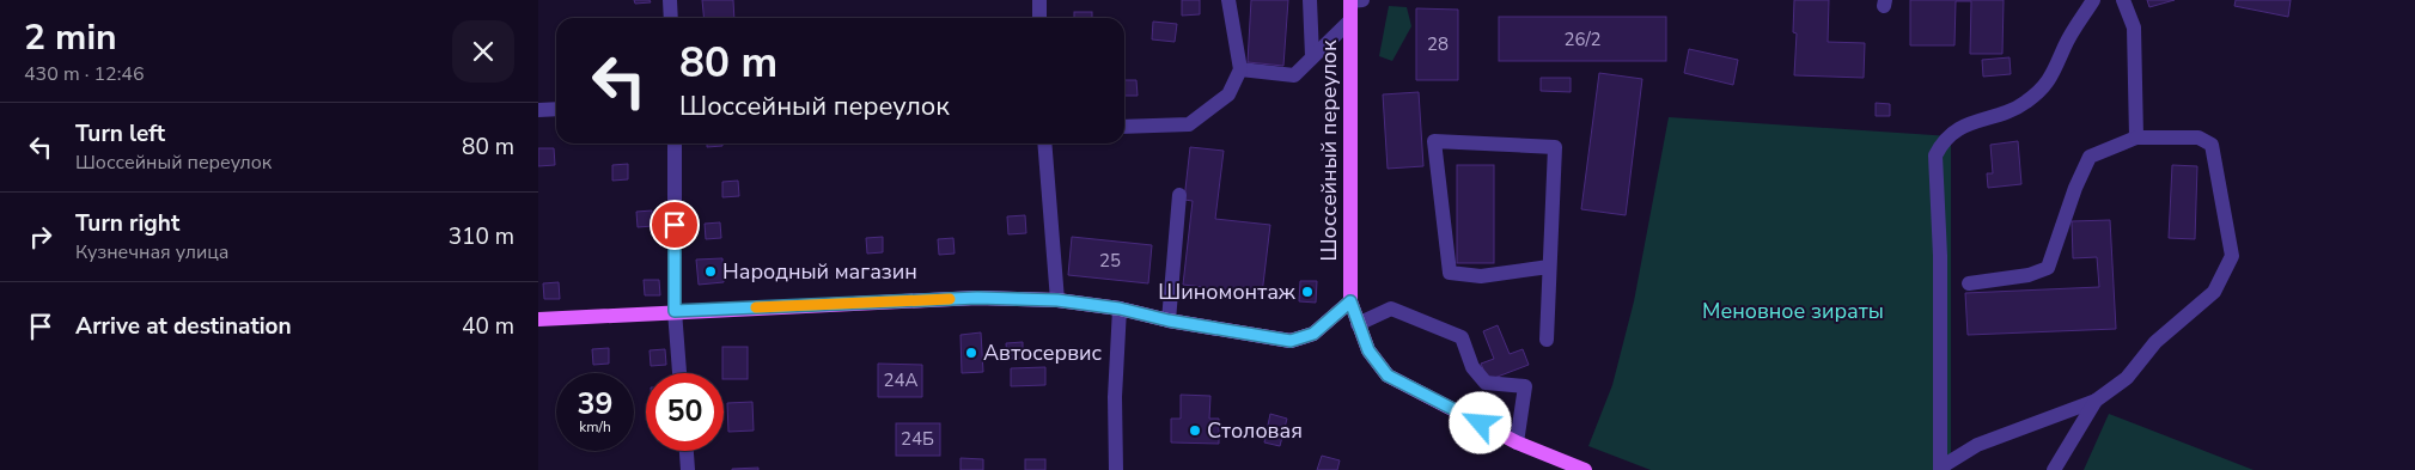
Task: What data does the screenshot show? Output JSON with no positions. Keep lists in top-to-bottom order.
{
  "streets": {
    "main road": ["Шоссейный переулок"]
  },
  "parks": ["Меновное зираты"],
  "places": [
    "Народный магазин",
    "Шиномонтаж",
    "Автосервис",
    "Столовая"
  ],
  "house_numbers": [
    "26/2",
    "28",
    "25",
    "24А",
    "24Б"
  ],
  "page": {
    "heading": ["2 min", "430 m · 12:46"],
    "turn": ["80 m", "Шоссейный переулок"],
    "list": [
      {
        "name": "Turn left",
        "note": "Шоссейный переулок",
        "value": "80 m"
      },
      {
        "name": "Turn right",
        "note": "Кузнечная улица",
        "value": "310 m"
      },
      {
        "name": "Arrive at destination",
        "value": "40 m"
      }
    ],
    "speed": "39 km/h",
    "limit": "50"
  }
}
